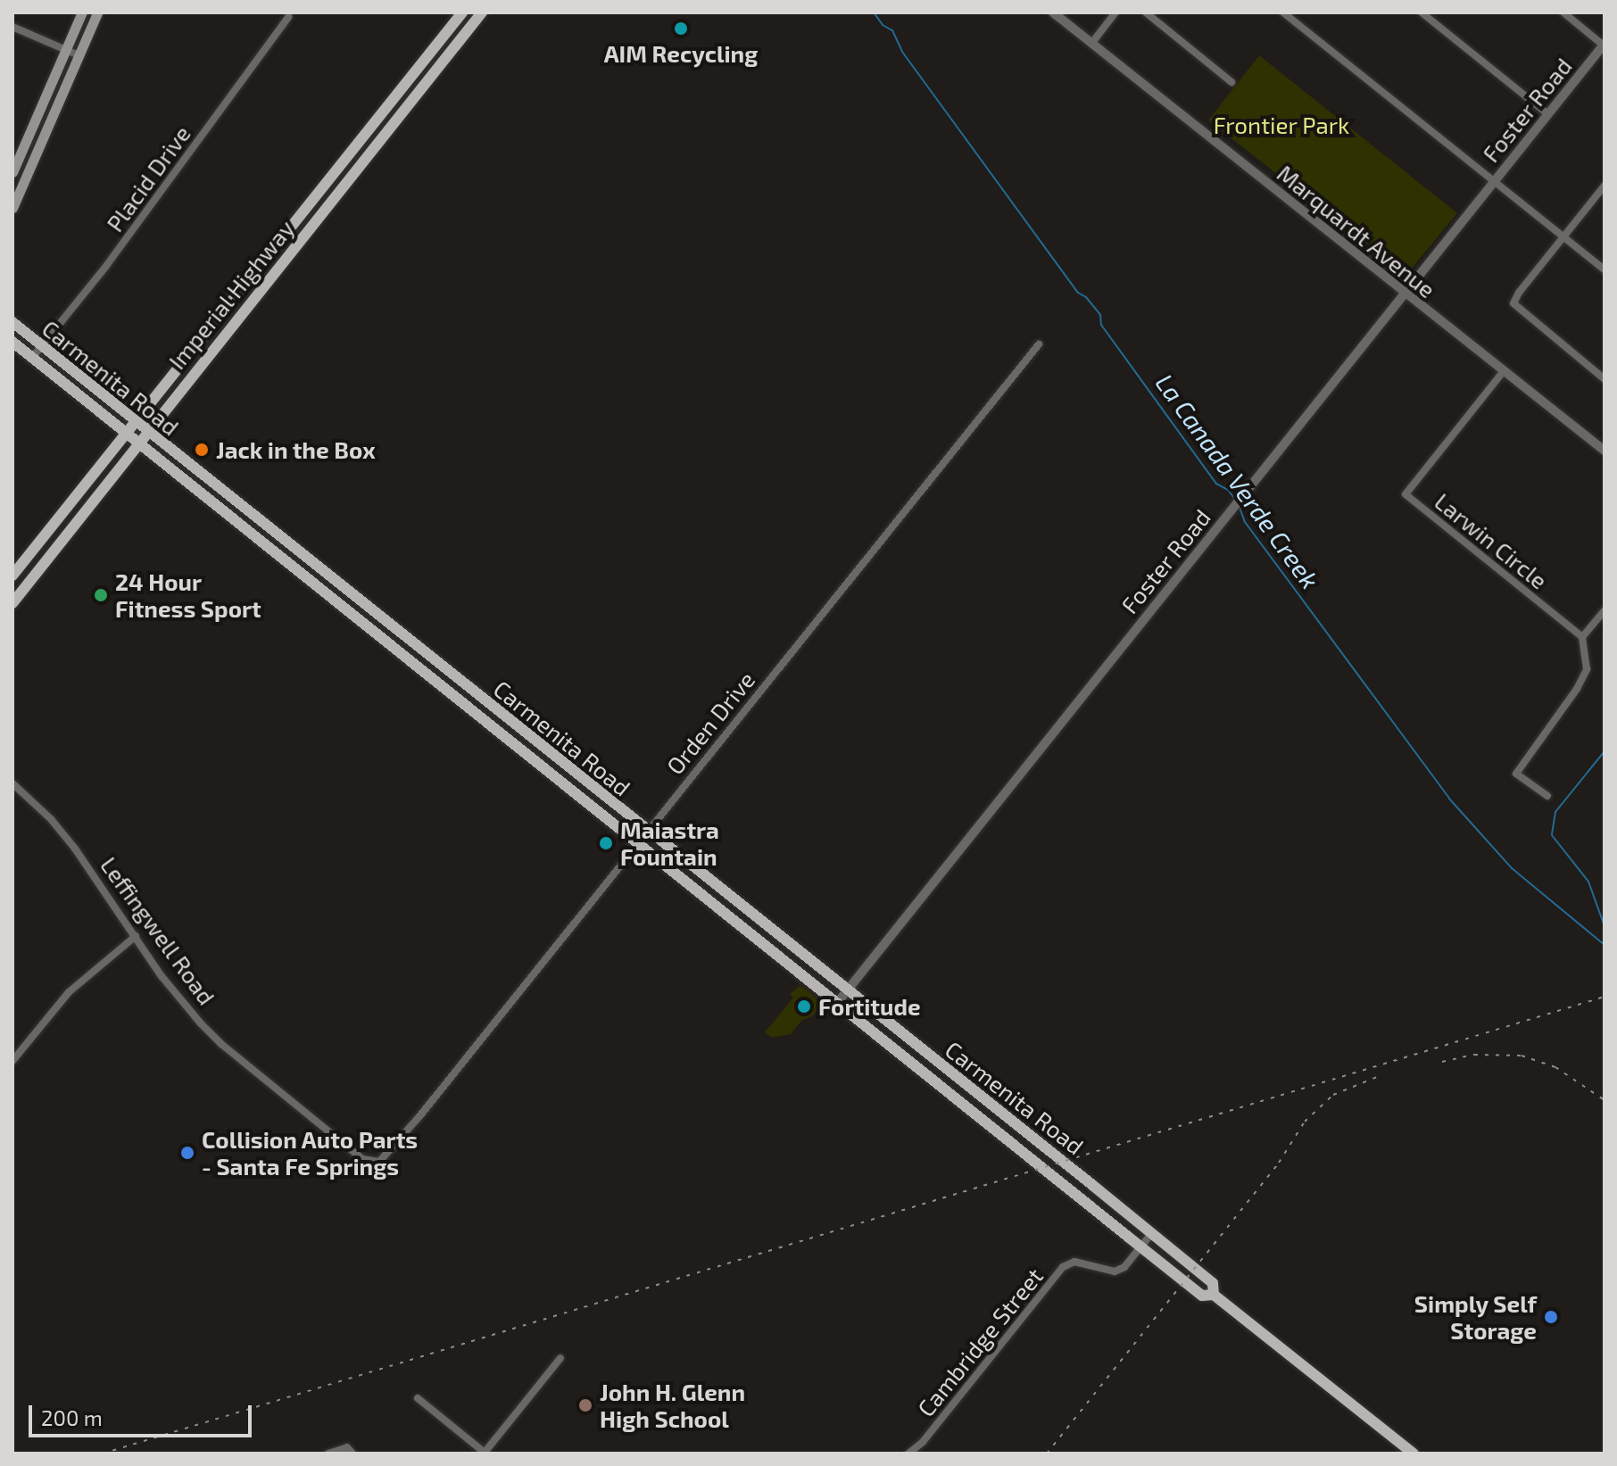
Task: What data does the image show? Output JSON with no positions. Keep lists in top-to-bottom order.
{
  "streets": {
    "main road": ["Imperial Highway", "Carmenita Road"],
    "street": [
      "Foster Road",
      "Placid Drive",
      "Marquardt Avenue",
      "Larwin Circle",
      "Orden Drive",
      "Leffingwell Road",
      "Cambridge Street"
    ]
  },
  "crossings": [
    ["Foster Road", "Marquardt Avenue"],
    ["Foster Road", "Carmenita Road"],
    ["Placid Drive", "Carmenita Road"],
    ["Marquardt Avenue", "Larwin Circle"],
    ["Imperial Highway", "Carmenita Road"],
    ["Carmenita Road", "Orden Drive"],
    ["Carmenita Road", "Cambridge Street"],
    ["Orden Drive", "Leffingwell Road"]
  ],
  "water": ["La Canada Verde Creek"],
  "parks": ["Frontier Park"],
  "places": [
    "AIM Recycling",
    "Jack in the Box",
    "24 Hour Fitness Sport",
    "Maiastra Fountain",
    "Fortitude",
    "Collision Auto Parts - Santa Fe Springs",
    "Simply Self Storage",
    "John H. Glenn High School"
  ],
  "scale_bar": "200 m"
}
